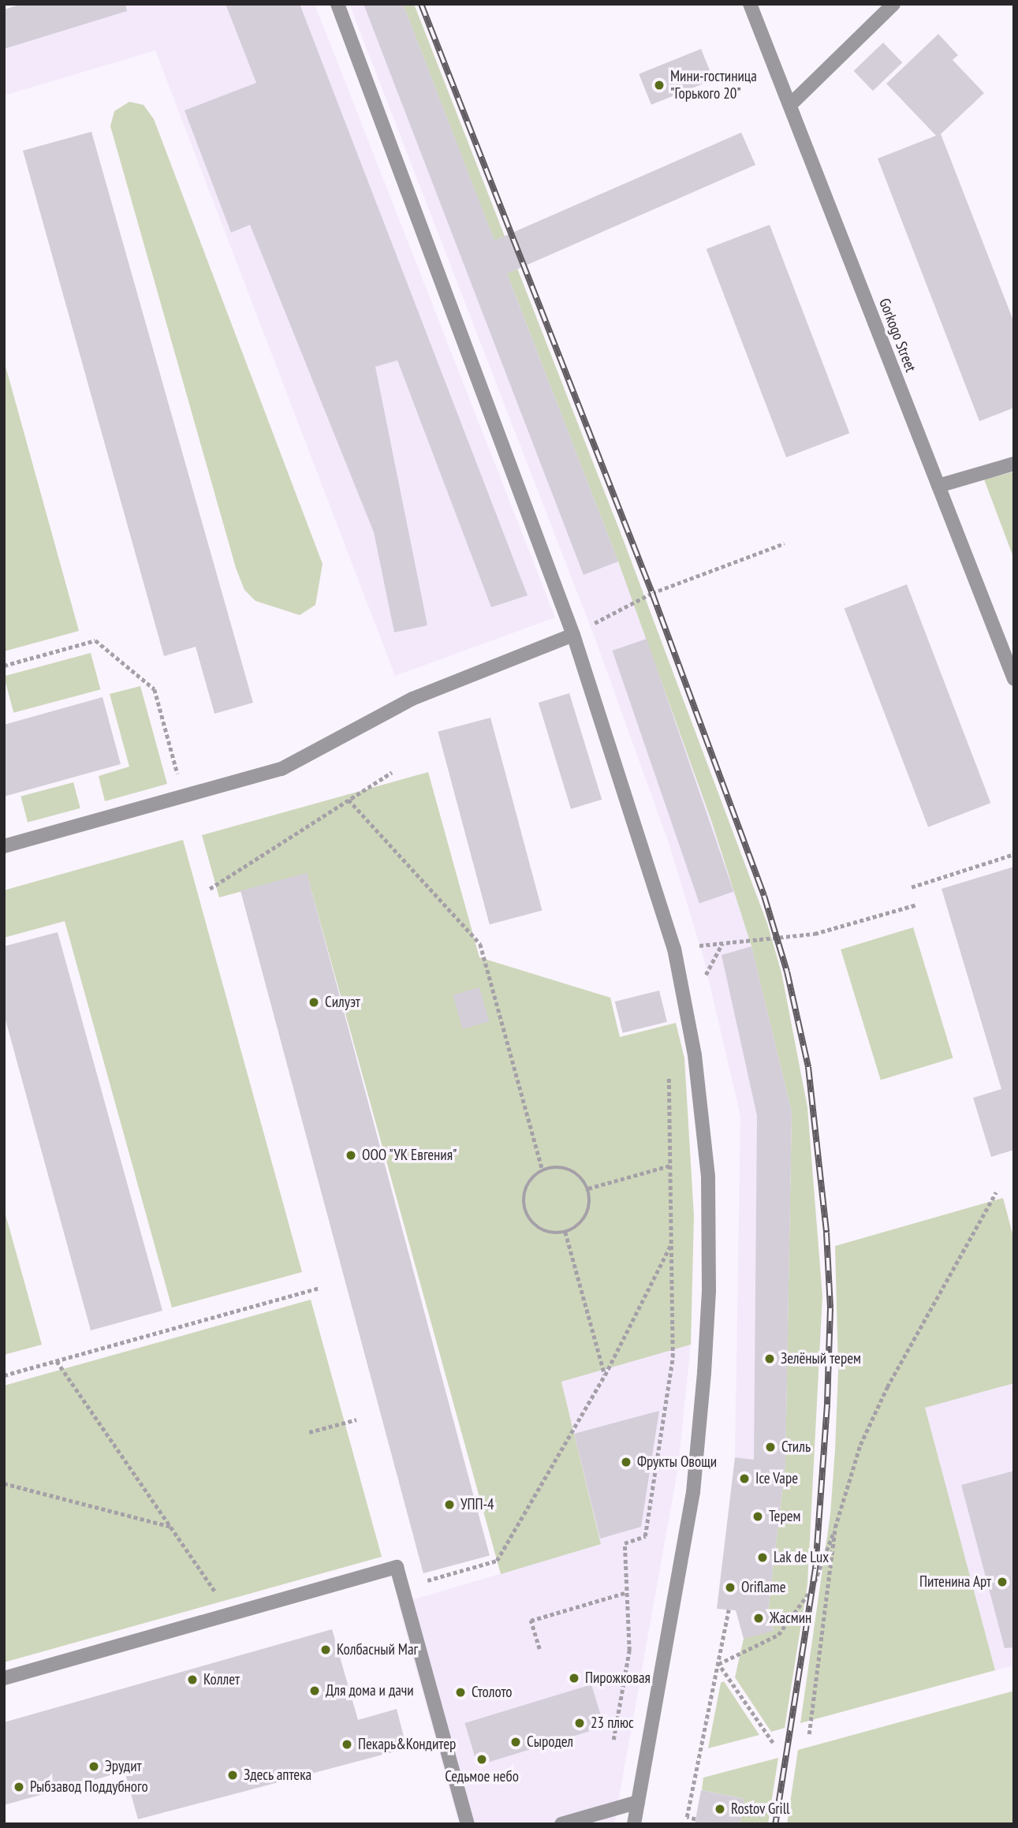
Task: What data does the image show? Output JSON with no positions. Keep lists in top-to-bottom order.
{
  "streets": {
    "street": ["Gorkogo Street"]
  },
  "places": [
    "Мини-гостиница \"Горького 20\"",
    "Силуэт",
    "ООО \"УК Евгения\"",
    "Зелёный терем",
    "Стиль",
    "Фрукты Овощи",
    "Ice Vape",
    "УПП-4",
    "Терем",
    "Lak de Lux",
    "Питенина Арт",
    "Oriflame",
    "Жасмин",
    "Колбасный Маг",
    "Пирожковая",
    "Коллет",
    "Для дома и дачи",
    "Столото",
    "23 плюс",
    "Сыродел",
    "Пекарь&Кондитер",
    "Седьмое небо",
    "Эрудит",
    "Здесь аптека",
    "Рыбзавод Поддубного",
    "Rostov Grill"
  ]
}
